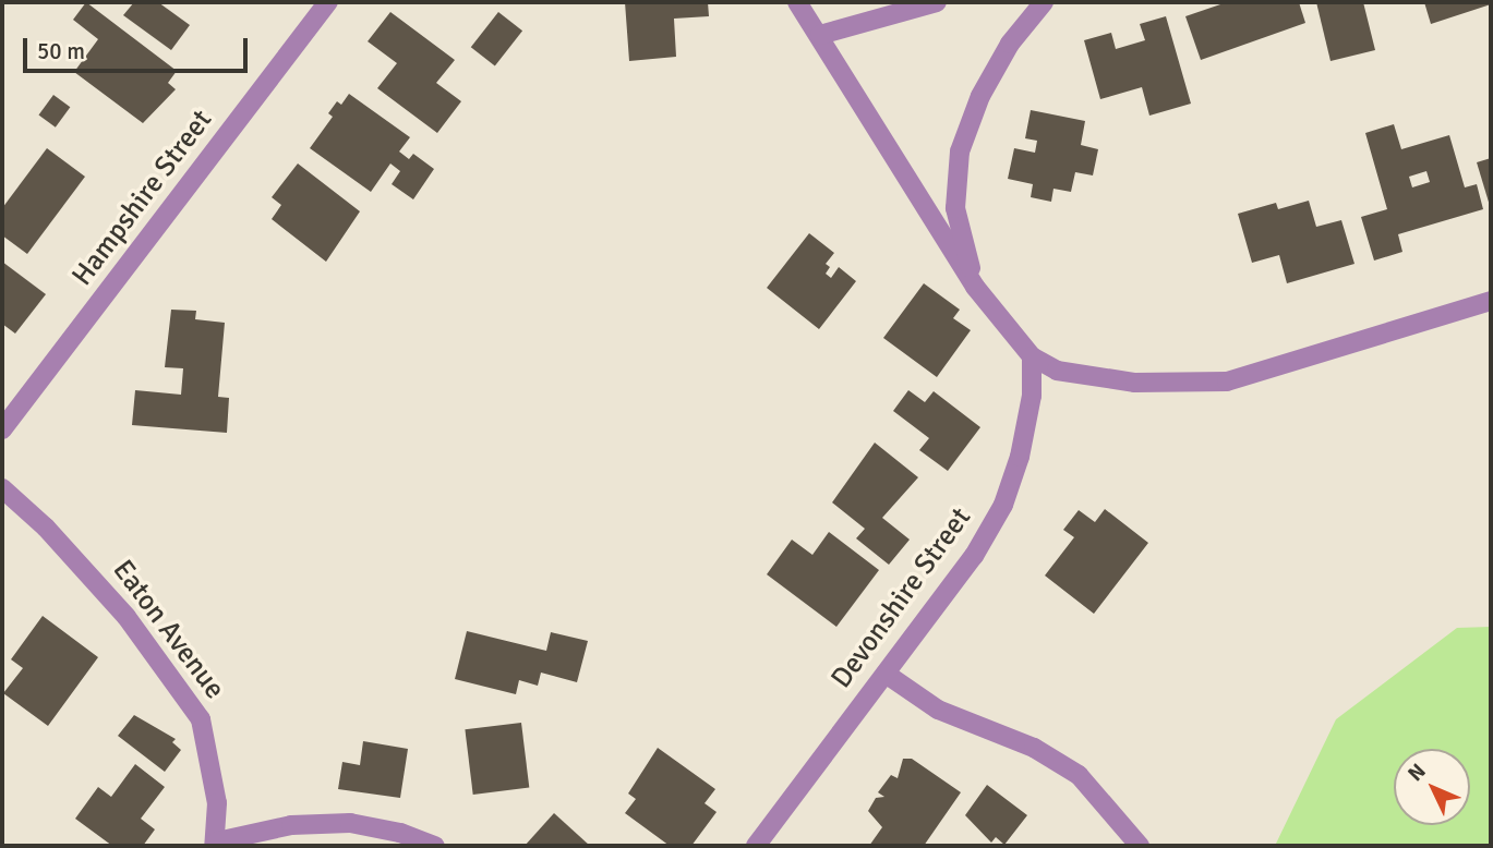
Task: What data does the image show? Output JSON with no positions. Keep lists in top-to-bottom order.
{
  "streets": {
    "street": ["Hampshire Street", "Devonshire Street", "Eaton Avenue"]
  },
  "scale_bar": "50 m",
  "north": "top left"
}
